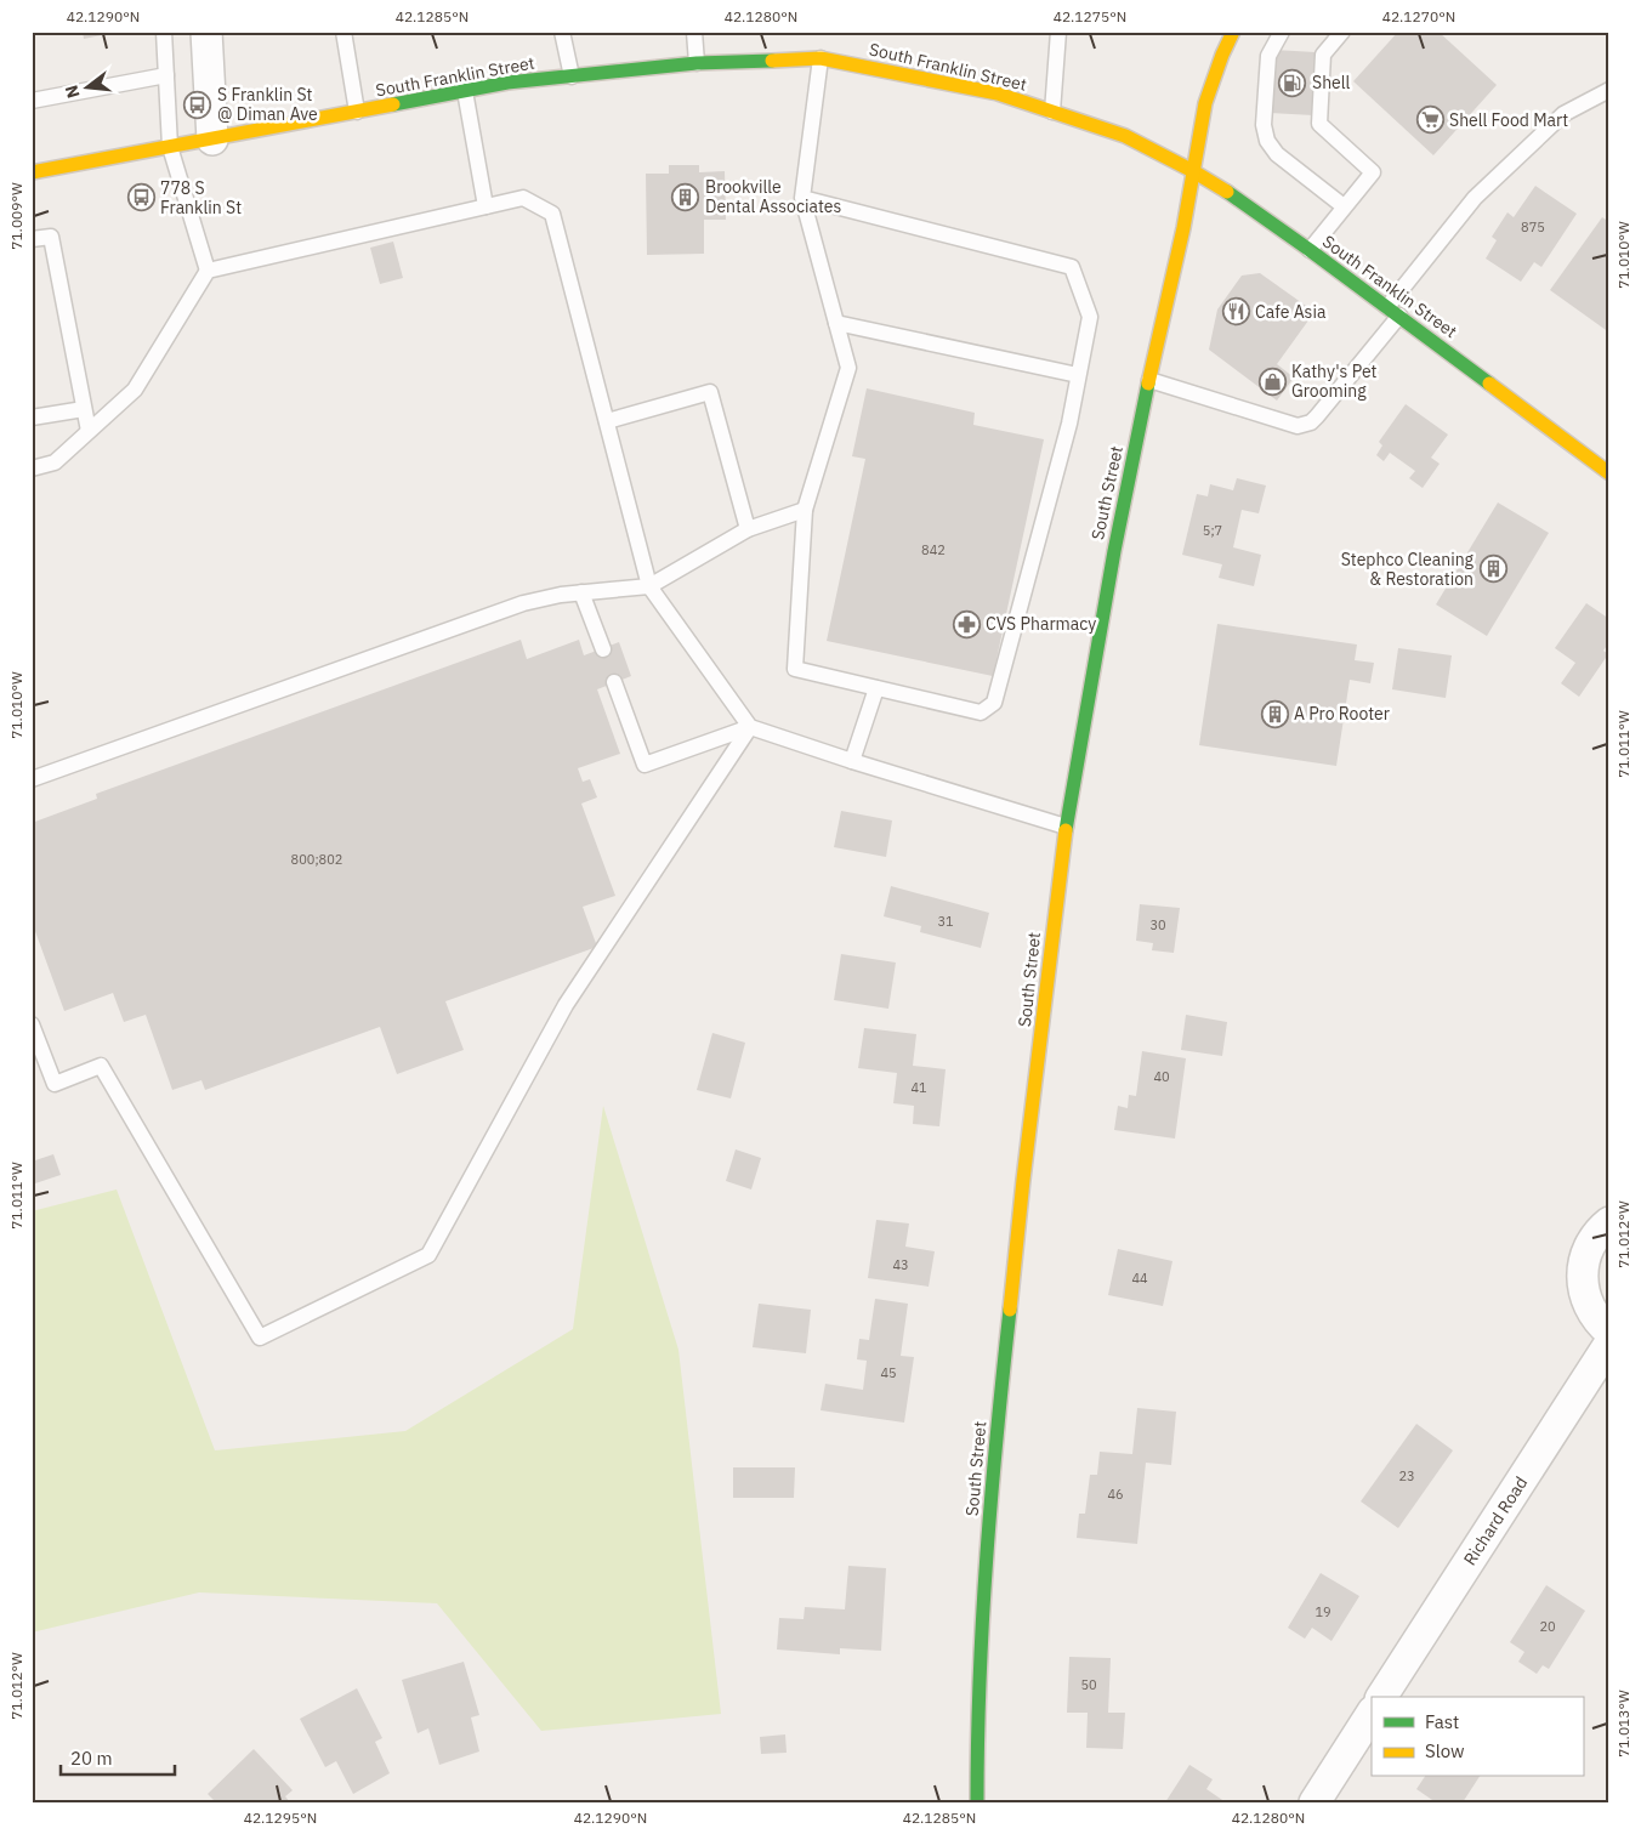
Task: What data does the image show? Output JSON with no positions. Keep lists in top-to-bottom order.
{
  "streets": {
    "main road": ["South Franklin Street", "South Street"],
    "street": ["Richard Road"]
  },
  "crossings": [
    ["South Franklin Street", "South Street"]
  ],
  "places": {
    "fuel station": ["Shell"],
    "bus stop": ["S Franklin St @ Diman Ave", "778 S Franklin St"],
    "supermarket": ["Shell Food Mart"],
    "building": ["Brookville Dental Associates", "Stephco Cleaning & Restoration", "A Pro Rooter"],
    "restaurant": ["Cafe Asia"],
    "shop": ["Kathy's Pet Grooming"],
    "pharmacy": ["CVS Pharmacy"]
  },
  "house_numbers": [
    "875",
    "5;7",
    "842",
    "800;802",
    "31",
    "30",
    "40",
    "41",
    "43",
    "44",
    "45",
    "23",
    "46",
    "19",
    "20",
    "50"
  ],
  "legend": ["Fast", "Slow"],
  "scale_bar": "20 m",
  "north": "left",
  "coordinates": [
    "42.1290°N",
    "42.1285°N",
    "42.1280°N",
    "42.1275°N",
    "42.1270°N",
    "71.009°W",
    "71.010°W",
    "71.011°W",
    "71.012°W",
    "71.013°W",
    "42.1295°N"
  ]
}
